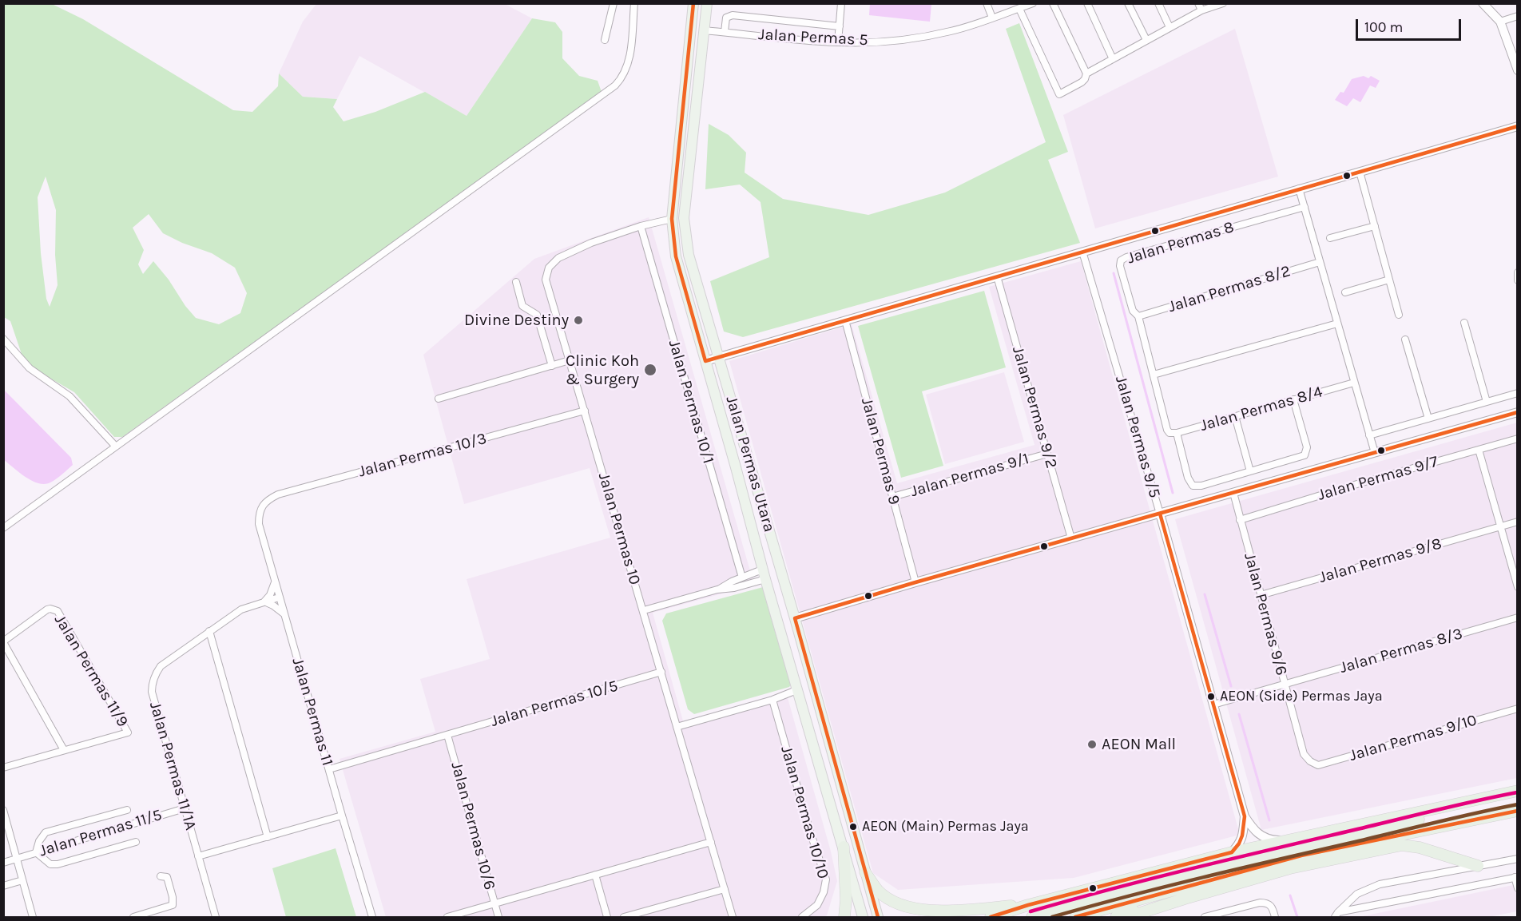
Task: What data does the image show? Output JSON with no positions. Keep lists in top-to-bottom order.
{
  "streets": {
    "main road": ["Jalan Permas Utara"],
    "street": [
      "Jalan Permas 5",
      "Jalan Permas 8",
      "Jalan Permas 8/2",
      "Jalan Permas 10/1",
      "Jalan Permas 9/2",
      "Jalan Permas 8/4",
      "Jalan Permas 9/5",
      "Jalan Permas 9",
      "Jalan Permas 10/3",
      "Jalan Permas 9/1",
      "Jalan Permas 9/7",
      "Jalan Permas 10",
      "Jalan Permas 9/8",
      "Jalan Permas 9/6",
      "Jalan Permas 8/3",
      "Jalan Permas 11/9",
      "Jalan Permas 10/5",
      "Jalan Permas 11",
      "Jalan Permas 9/10",
      "Jalan Permas 11/1A",
      "Jalan Permas 10/10",
      "Jalan Permas 10/6",
      "Jalan Permas 11/5"
    ]
  },
  "crossings": [
    ["Jalan Permas 5", "Jalan Permas Utara"],
    ["Jalan Permas 8", "Jalan Permas 8/2"],
    ["Jalan Permas 8", "Jalan Permas 8/4"],
    ["Jalan Permas 10/1", "Jalan Permas 10"],
    ["Jalan Permas 9/2", "Jalan Permas 9/1"],
    ["Jalan Permas 9/5", "Jalan Permas 8/3"],
    ["Jalan Permas 9", "Jalan Permas 9/1"],
    ["Jalan Permas 10/3", "Jalan Permas 10"],
    ["Jalan Permas 10/3", "Jalan Permas 11"],
    ["Jalan Permas Utara", "Jalan Permas 10"],
    ["Jalan Permas 9/7", "Jalan Permas 9/6"],
    ["Jalan Permas 10", "Jalan Permas 10/5"],
    ["Jalan Permas 9/8", "Jalan Permas 9/6"],
    ["Jalan Permas 9/6", "Jalan Permas 8/3"],
    ["Jalan Permas 9/6", "Jalan Permas 9/10"],
    ["Jalan Permas 10/5", "Jalan Permas 11"],
    ["Jalan Permas 10/5", "Jalan Permas 10/6"],
    ["Jalan Permas 11", "Jalan Permas 11/1A"],
    ["Jalan Permas 11/1A", "Jalan Permas 11/5"]
  ],
  "places": [
    "Divine Destiny",
    "Clinic Koh & Surgery",
    "AEON (Side) Permas Jaya",
    "AEON Mall",
    "AEON (Main) Permas Jaya"
  ],
  "scale_bar": "100 m"
}
